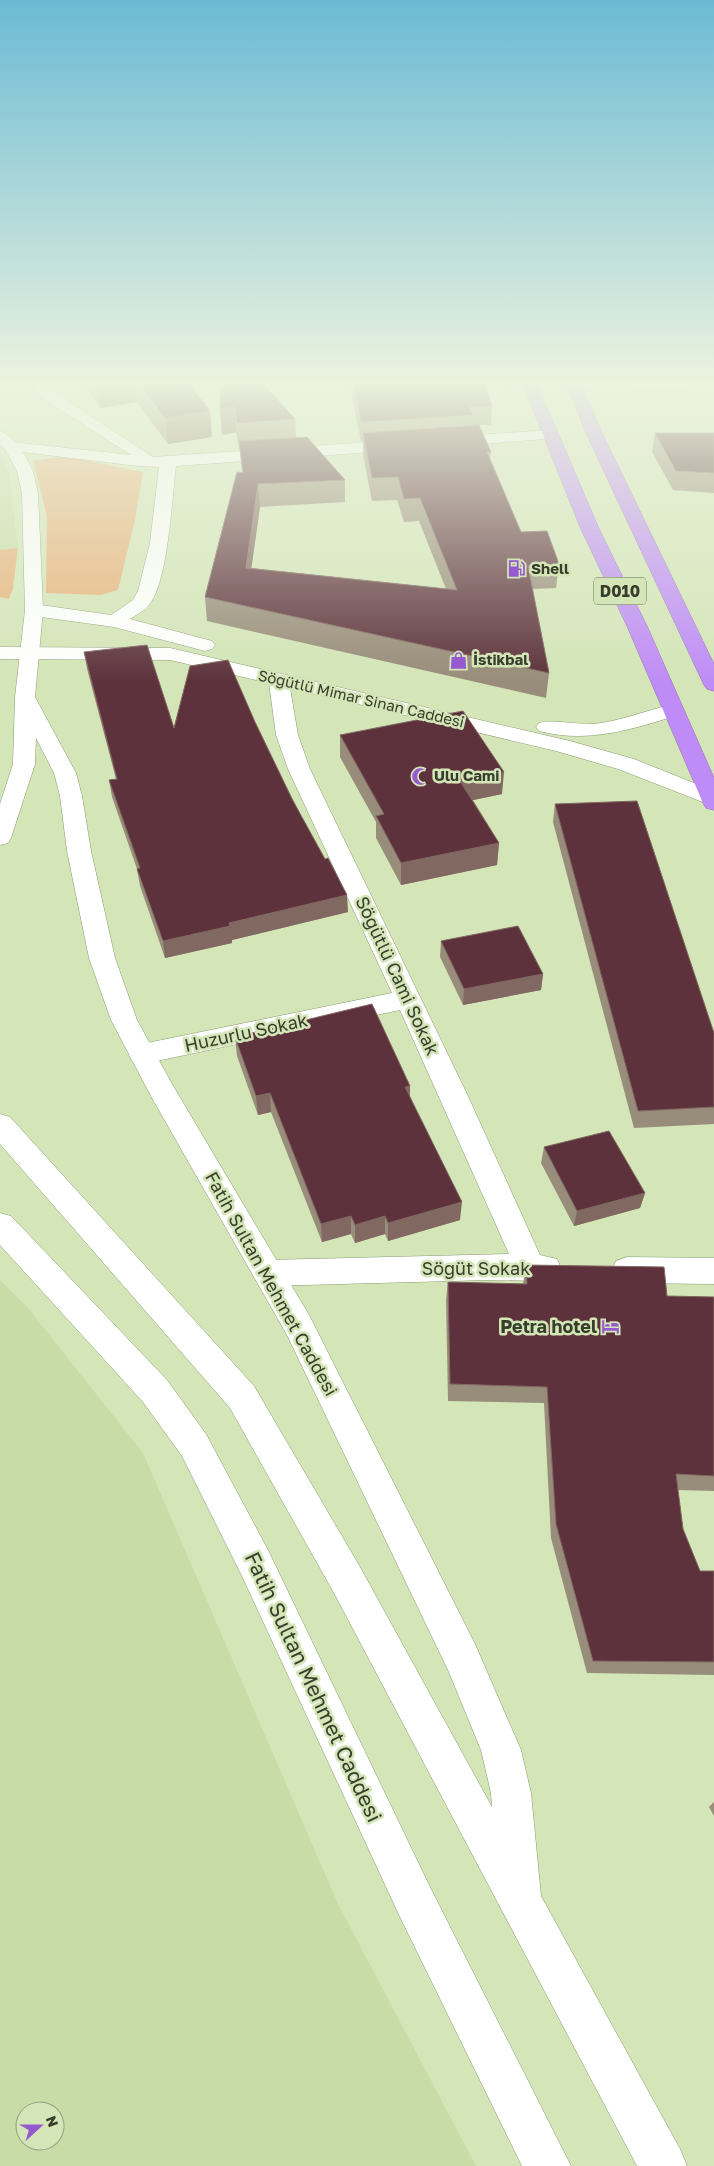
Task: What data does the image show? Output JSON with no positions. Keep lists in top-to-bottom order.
{
  "streets": {
    "highway": ["D010"],
    "street": [
      "Söğütlü Mimar Sinan Caddesi",
      "Söğütlü Cami Sokak",
      "Huzurlu Sokak",
      "Söğüt Sokak",
      "Fatih Sultan Mehmet Caddesi"
    ]
  },
  "crossings": [
    ["D010", "Söğütlü Mimar Sinan Caddesi"],
    ["Söğütlü Mimar Sinan Caddesi", "Söğütlü Cami Sokak"],
    ["Söğütlü Cami Sokak", "Huzurlu Sokak"],
    ["Söğütlü Cami Sokak", "Söğüt Sokak"],
    ["Huzurlu Sokak", "Fatih Sultan Mehmet Caddesi"],
    ["Söğüt Sokak", "Fatih Sultan Mehmet Caddesi"]
  ],
  "places": {
    "fuel station": ["Shell"],
    "shop": ["İstikbal"],
    "mosque": ["Ulu Cami"],
    "hotel": ["Petra hotel"]
  },
  "north": "right"
}
